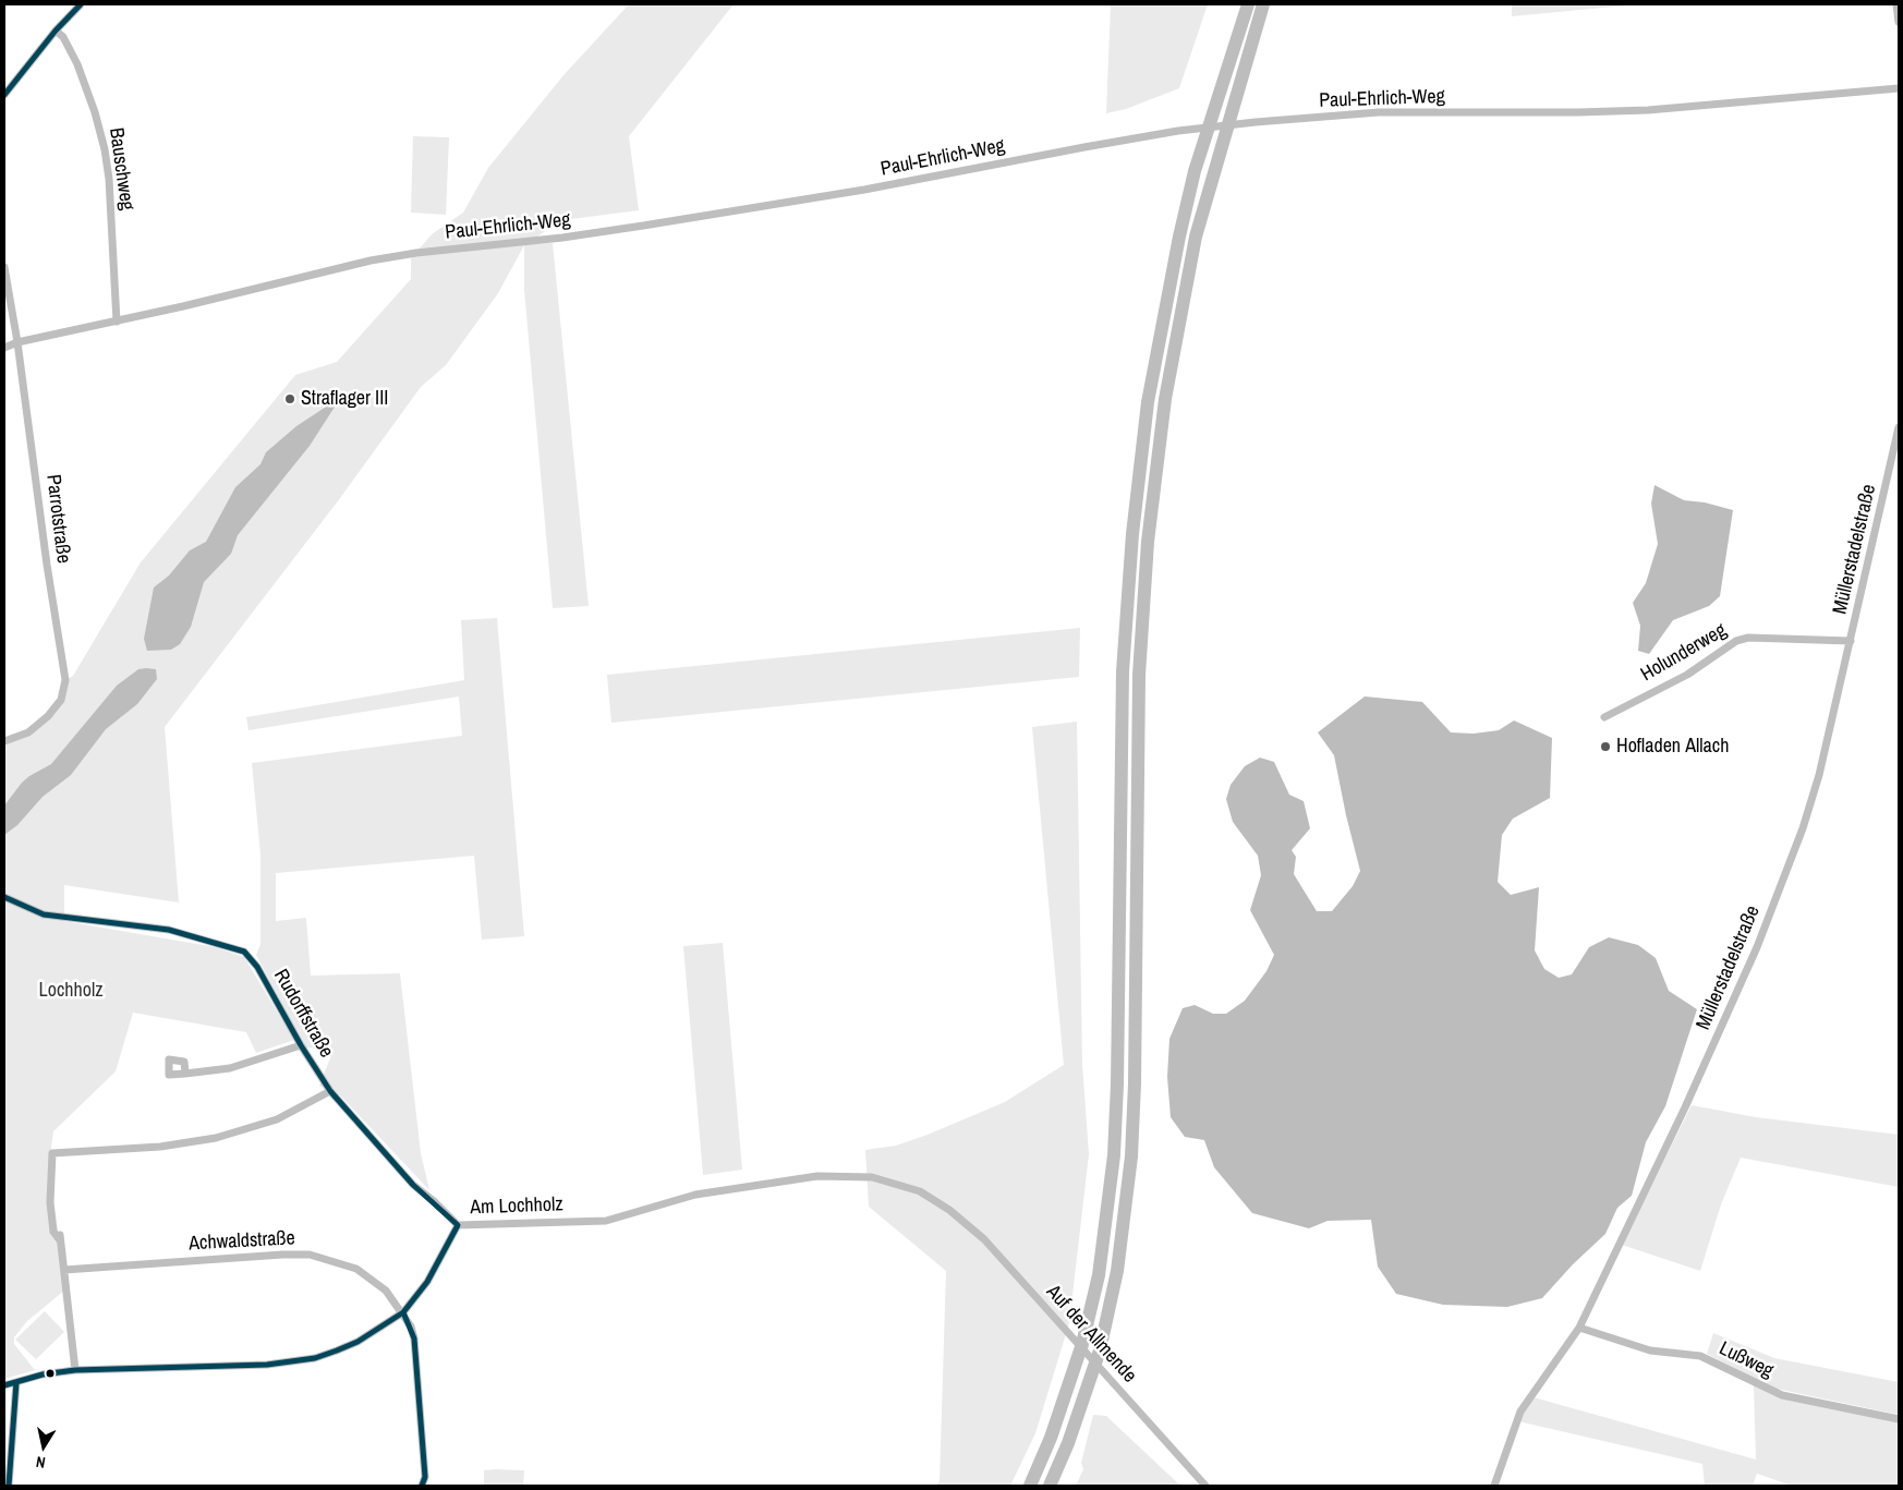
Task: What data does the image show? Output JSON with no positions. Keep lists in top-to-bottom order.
{
  "streets": {
    "street": [
      "Paul-Ehrlich-Weg",
      "Bauschweg",
      "Parrotstraße",
      "Müllerstadelstraße",
      "Holunderweg",
      "Rudorffstraße",
      "Am Lochholz",
      "Achwaldstraße",
      "Auf der Allmende",
      "Lußweg"
    ]
  },
  "crossings": [
    ["Paul-Ehrlich-Weg", "Bauschweg"],
    ["Paul-Ehrlich-Weg", "Parrotstraße"],
    ["Müllerstadelstraße", "Holunderweg"],
    ["Müllerstadelstraße", "Lußweg"],
    ["Rudorffstraße", "Am Lochholz"],
    ["Am Lochholz", "Achwaldstraße"],
    ["Am Lochholz", "Auf der Allmende"]
  ],
  "parks": ["Lochholz"],
  "places": ["Straflager III", "Hofladen Allach"],
  "north": "bottom"
}
